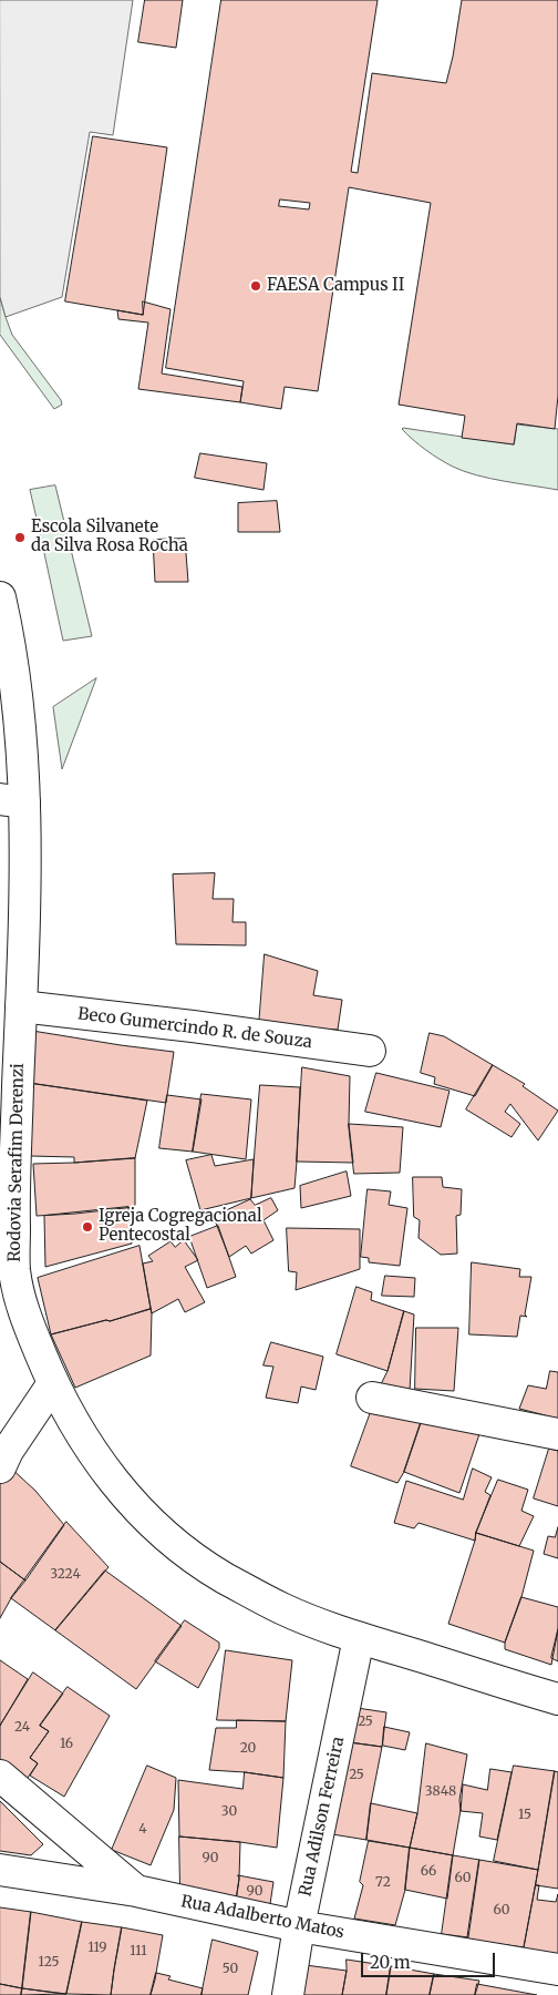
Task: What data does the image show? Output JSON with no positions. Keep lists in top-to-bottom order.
{
  "streets": {
    "street": [
      "Beco Gumercindo R. de Souza",
      "Rodovia Serafim Derenzi",
      "Rua Adilson Ferreira",
      "Rua Adalberto Matos"
    ]
  },
  "crossings": [
    ["Beco Gumercindo R. de Souza", "Rodovia Serafim Derenzi"],
    ["Rodovia Serafim Derenzi", "Rua Adilson Ferreira"],
    ["Rua Adilson Ferreira", "Rua Adalberto Matos"]
  ],
  "places": ["FAESA Campus II", "Escola Silvanete da Silva Rosa Rocha", "Igreja Cogregacional Pentecostal"],
  "house_numbers": [
    "3224",
    "25",
    "24",
    "16",
    "20",
    "25",
    "3848",
    "30",
    "15",
    "4",
    "90",
    "66",
    "60",
    "72",
    "90",
    "60",
    "119",
    "111",
    "125",
    "50"
  ],
  "scale_bar": "20 m"
}
